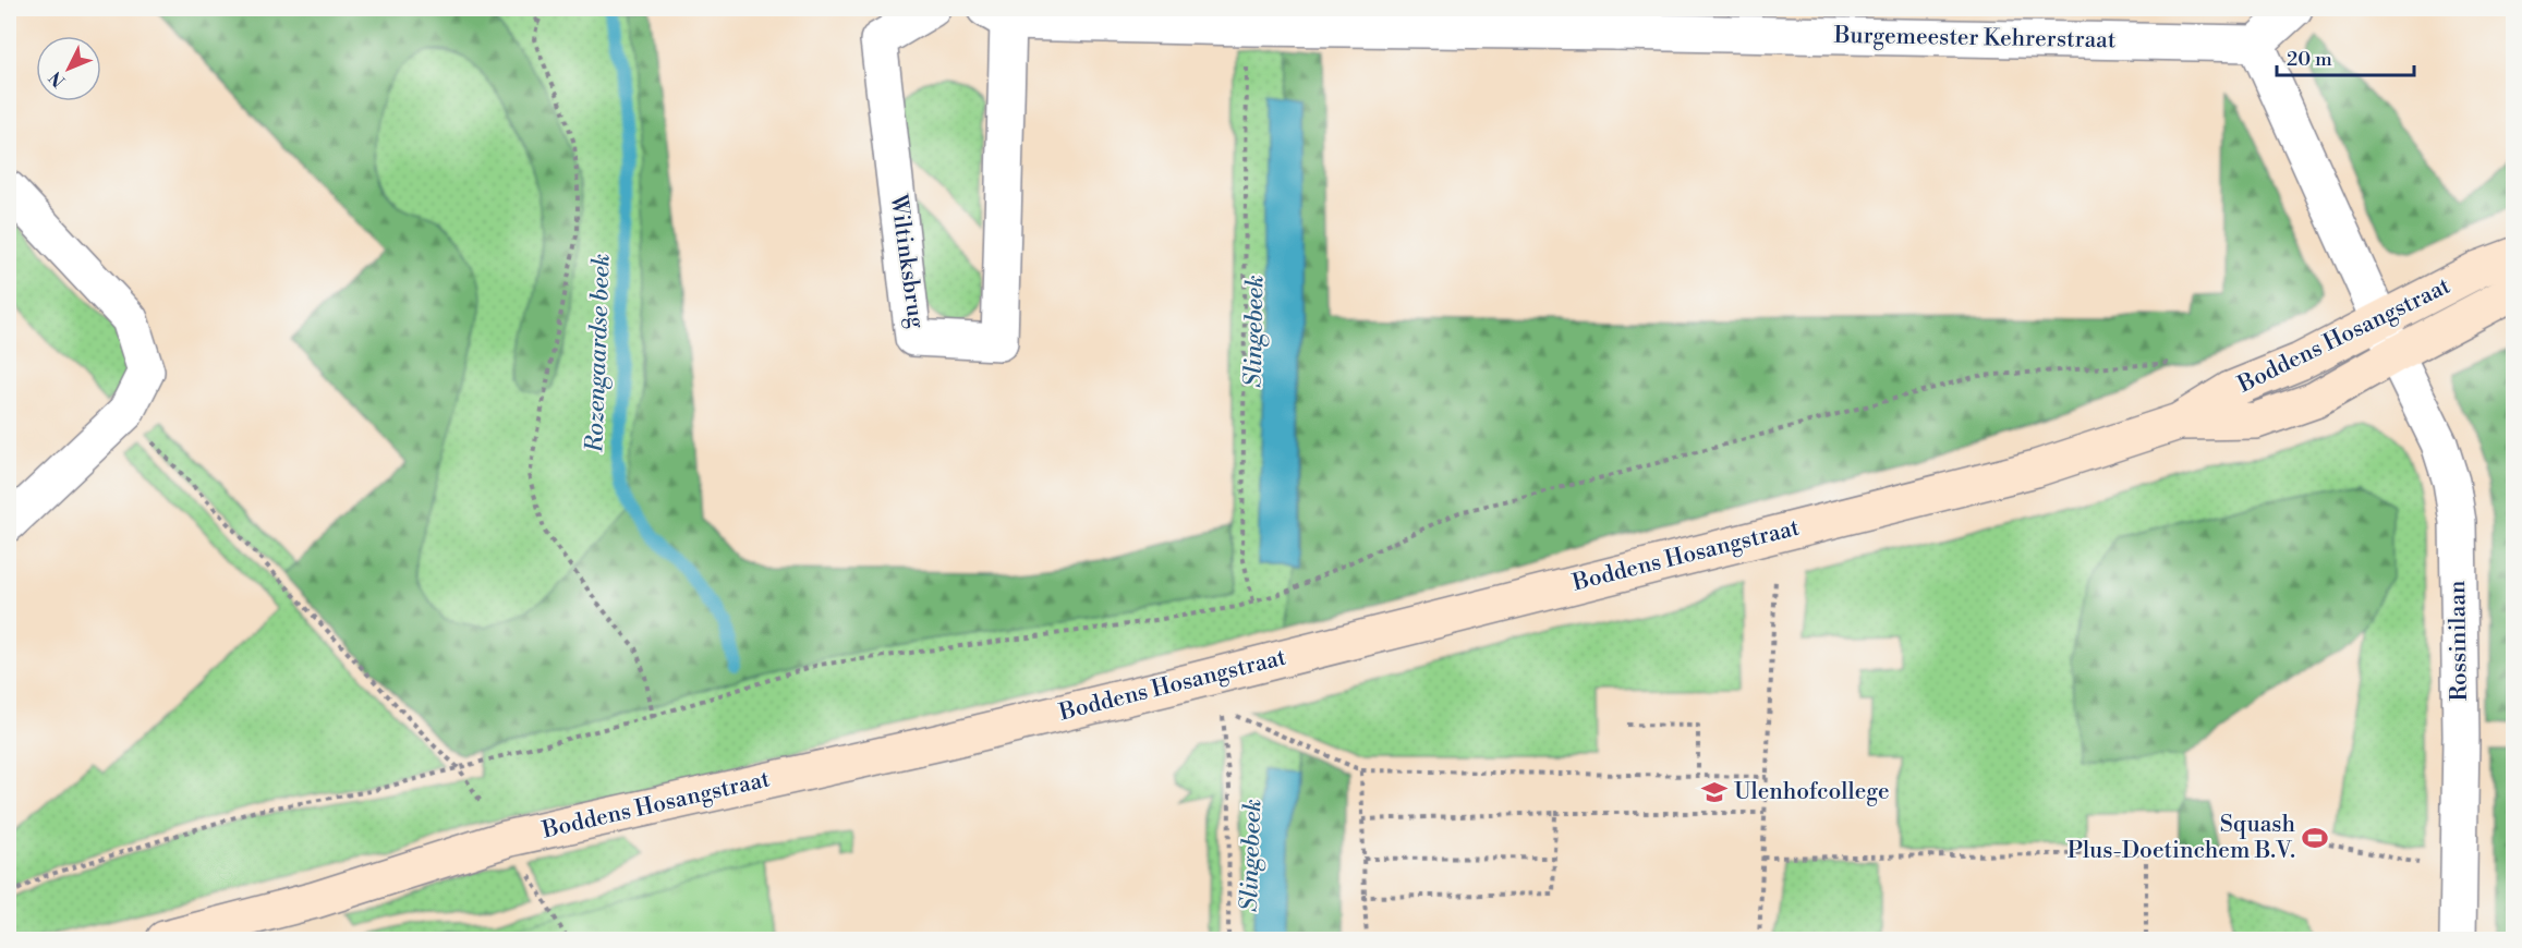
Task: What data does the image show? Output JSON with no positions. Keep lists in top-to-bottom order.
{
  "streets": {
    "street": [
      "Burgemeester Kehrerstraat",
      "Wiltinksbrug",
      "Boddens Hosangstraat",
      "Rossinilaan"
    ]
  },
  "crossings": [
    ["Burgemeester Kehrerstraat", "Wiltinksbrug"],
    ["Boddens Hosangstraat", "Rossinilaan"]
  ],
  "water": ["Slingebeek", "Rozengaardse beek"],
  "places": {
    "school or university": ["Ulenhofcollege"],
    "sports": ["Squash Plus-Doetinchem B.V."]
  },
  "scale_bar": "20 m",
  "north": "bottom left"
}
